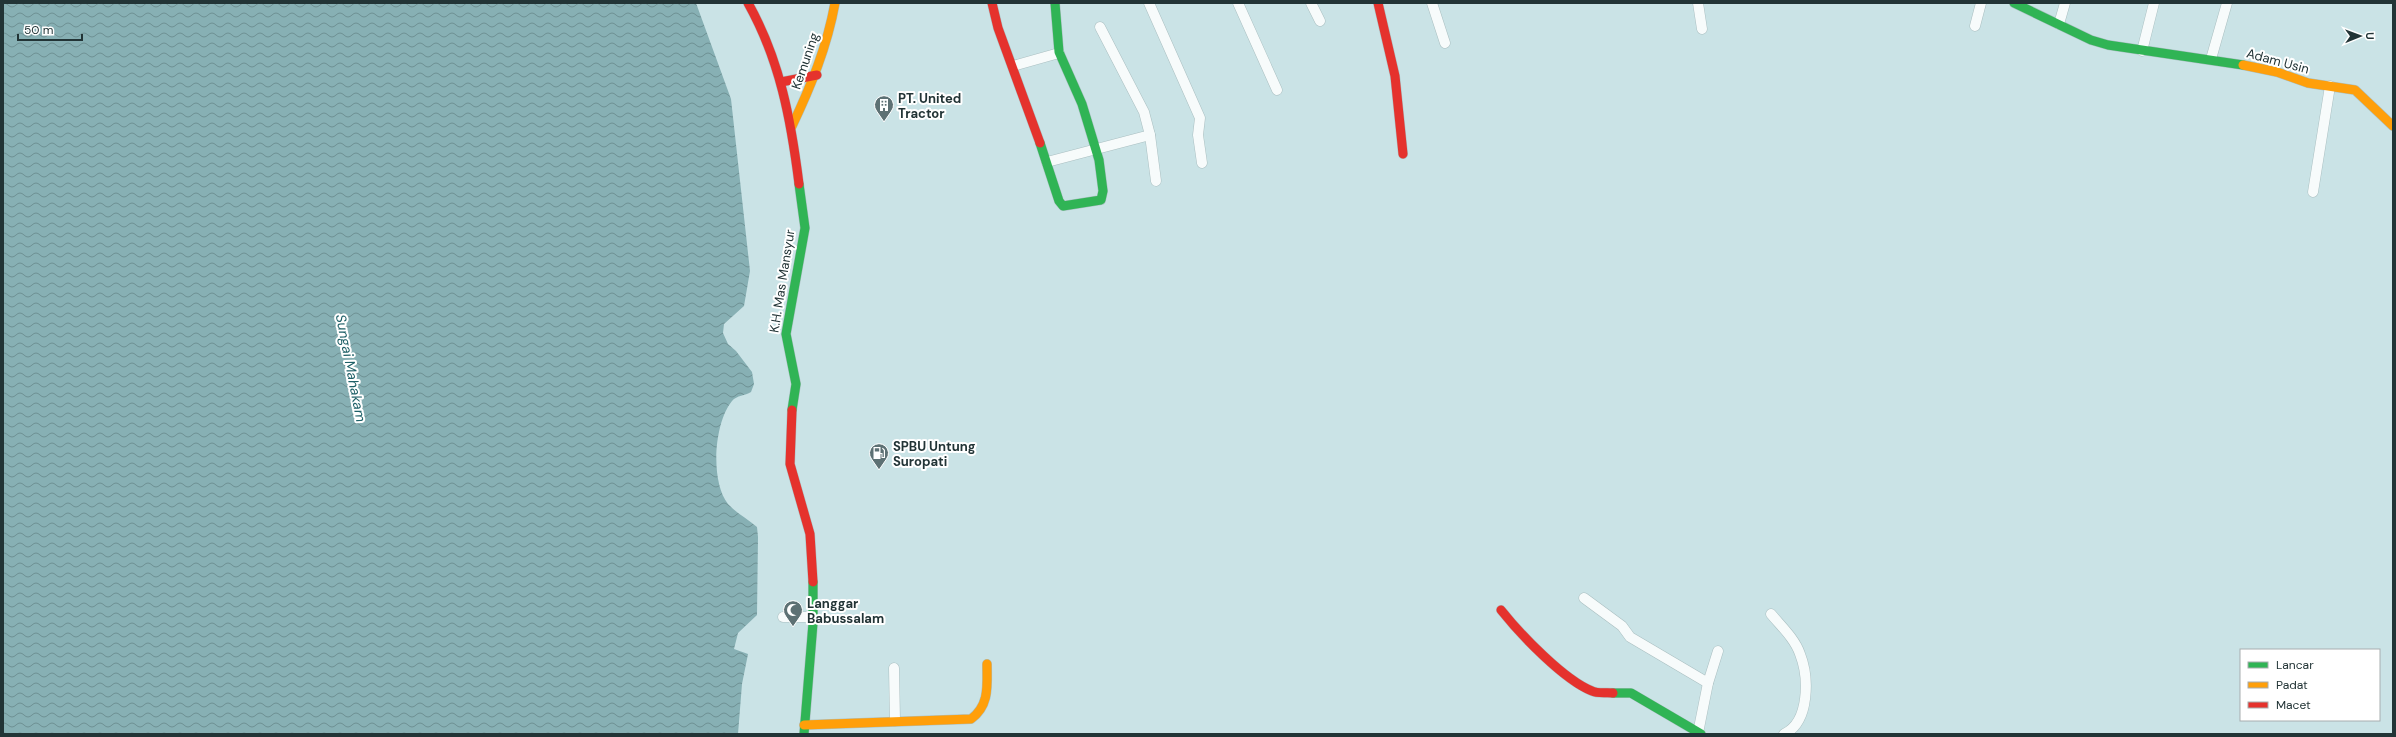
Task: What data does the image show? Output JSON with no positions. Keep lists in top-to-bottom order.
{
  "streets": {
    "street": ["Kemuning", "Adam Usin", "K.H. Mas Mansyur"]
  },
  "crossings": [
    ["Kemuning", "K.H. Mas Mansyur"]
  ],
  "water": ["Sungai Mahakam"],
  "places": {
    "building": ["PT. United Tractor"],
    "fuel station": ["SPBU Untung Suropati"],
    "mosque": ["Langgar Babussalam"]
  },
  "legend": ["Lancar", "Padat", "Macet"],
  "scale_bar": "50 m",
  "north": "right"
}
